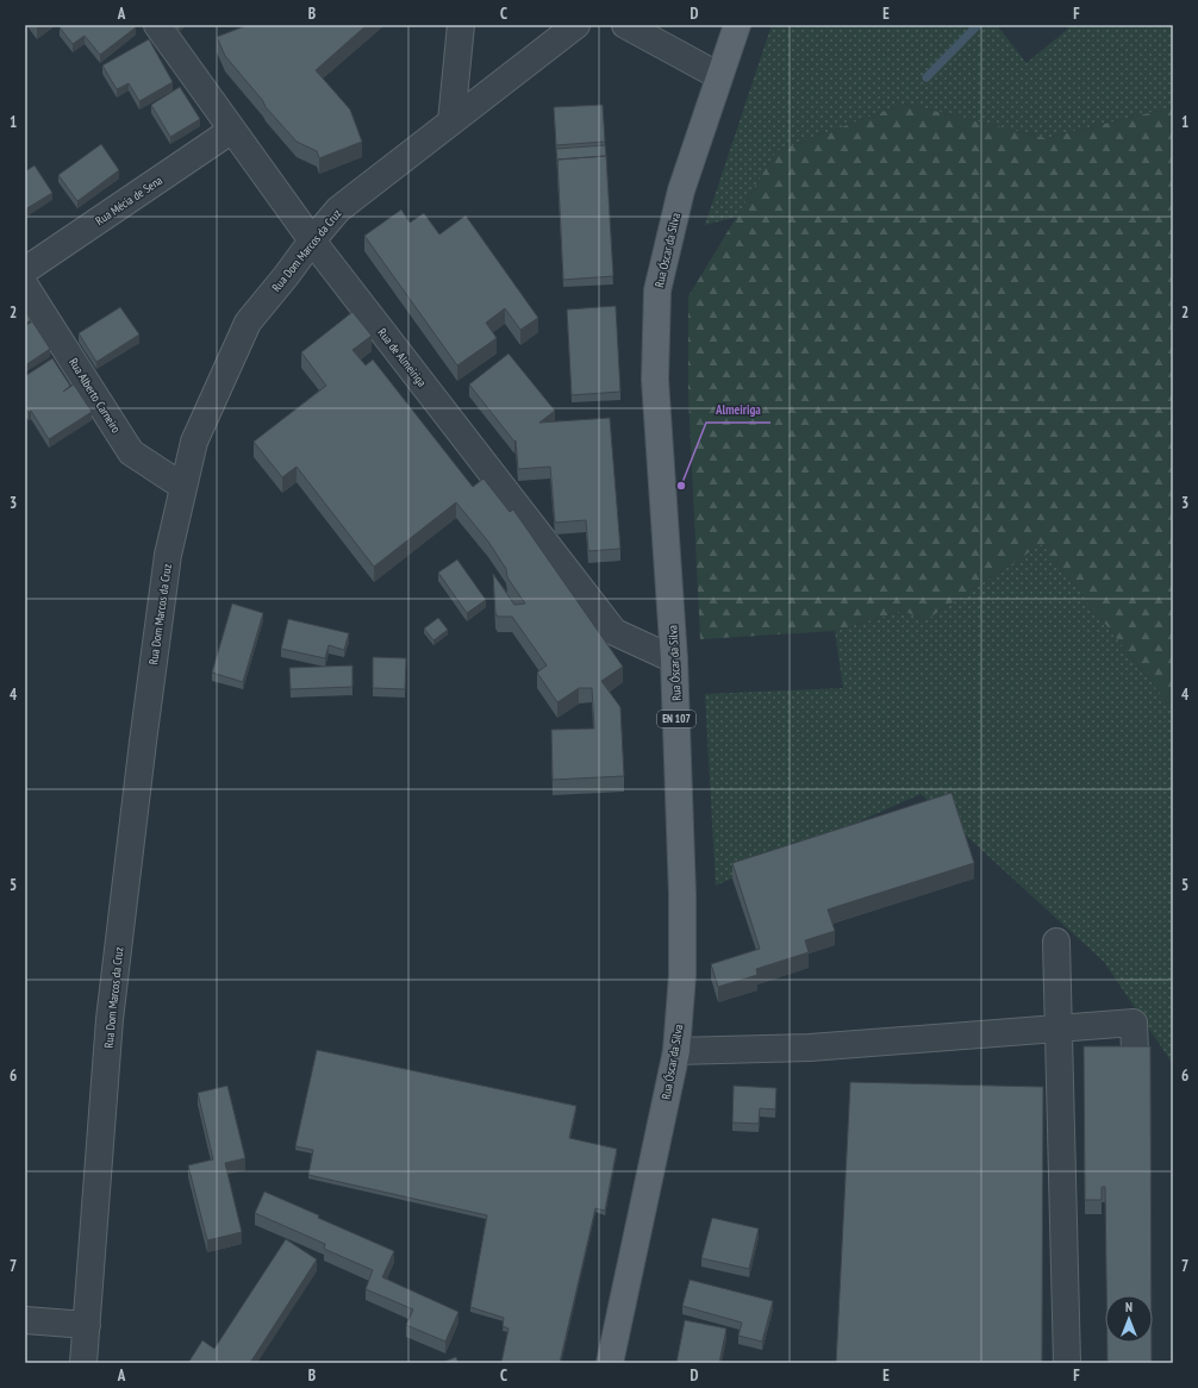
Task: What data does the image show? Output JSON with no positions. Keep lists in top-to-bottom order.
{
  "streets": {
    "main road": ["Rua Óscar da Silva", "EN 107"],
    "street": [
      "Rua Mécia de Sena",
      "Rua Dom Marcos da Cruz",
      "Rua de Almeiriga",
      "Rua Alberto Carneiro"
    ]
  },
  "crossings": [
    ["Rua Mécia de Sena", "Rua de Almeiriga"],
    ["Rua Dom Marcos da Cruz", "Rua de Almeiriga"],
    ["Rua Dom Marcos da Cruz", "Rua Alberto Carneiro"],
    ["Rua Óscar da Silva", "Rua de Almeiriga"]
  ],
  "places": ["Almeiriga"],
  "north": "top",
  "grid": {
    "columns": [
      "A",
      "B",
      "C",
      "D",
      "E",
      "F"
    ],
    "rows": [
      "1",
      "2",
      "3",
      "4",
      "5",
      "6",
      "7"
    ]
  }
}
